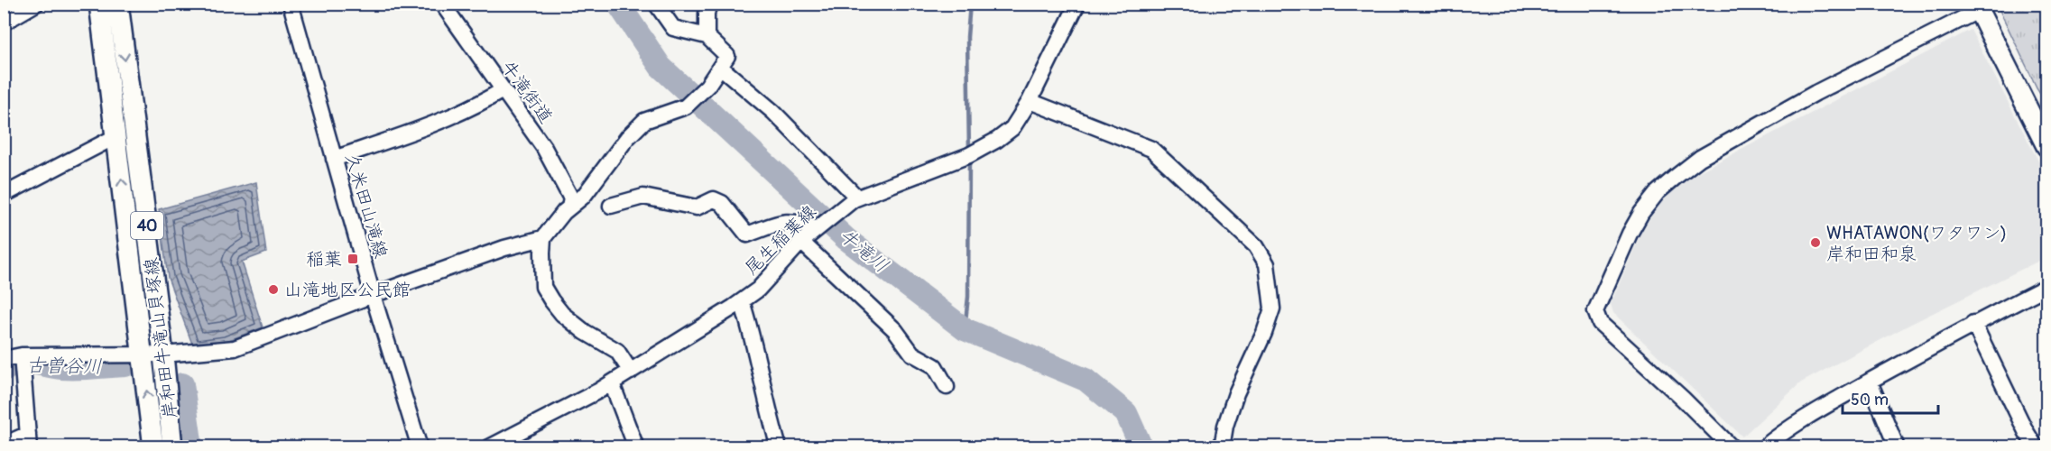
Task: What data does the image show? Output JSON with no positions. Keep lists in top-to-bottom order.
{
  "streets": {
    "main road": ["40", "岸和田牛滝山貝塚線"],
    "street": ["牛滝街道", "久米田山滝線", "尾生稲葉線"]
  },
  "water": ["牛滝川", "古曽谷川"],
  "places": {
    "other": ["WHATAWON(ワタワン) 岸和田和泉", "山滝地区公民館"],
    "transit": ["稲葉"]
  },
  "scale_bar": "50 m"
}
